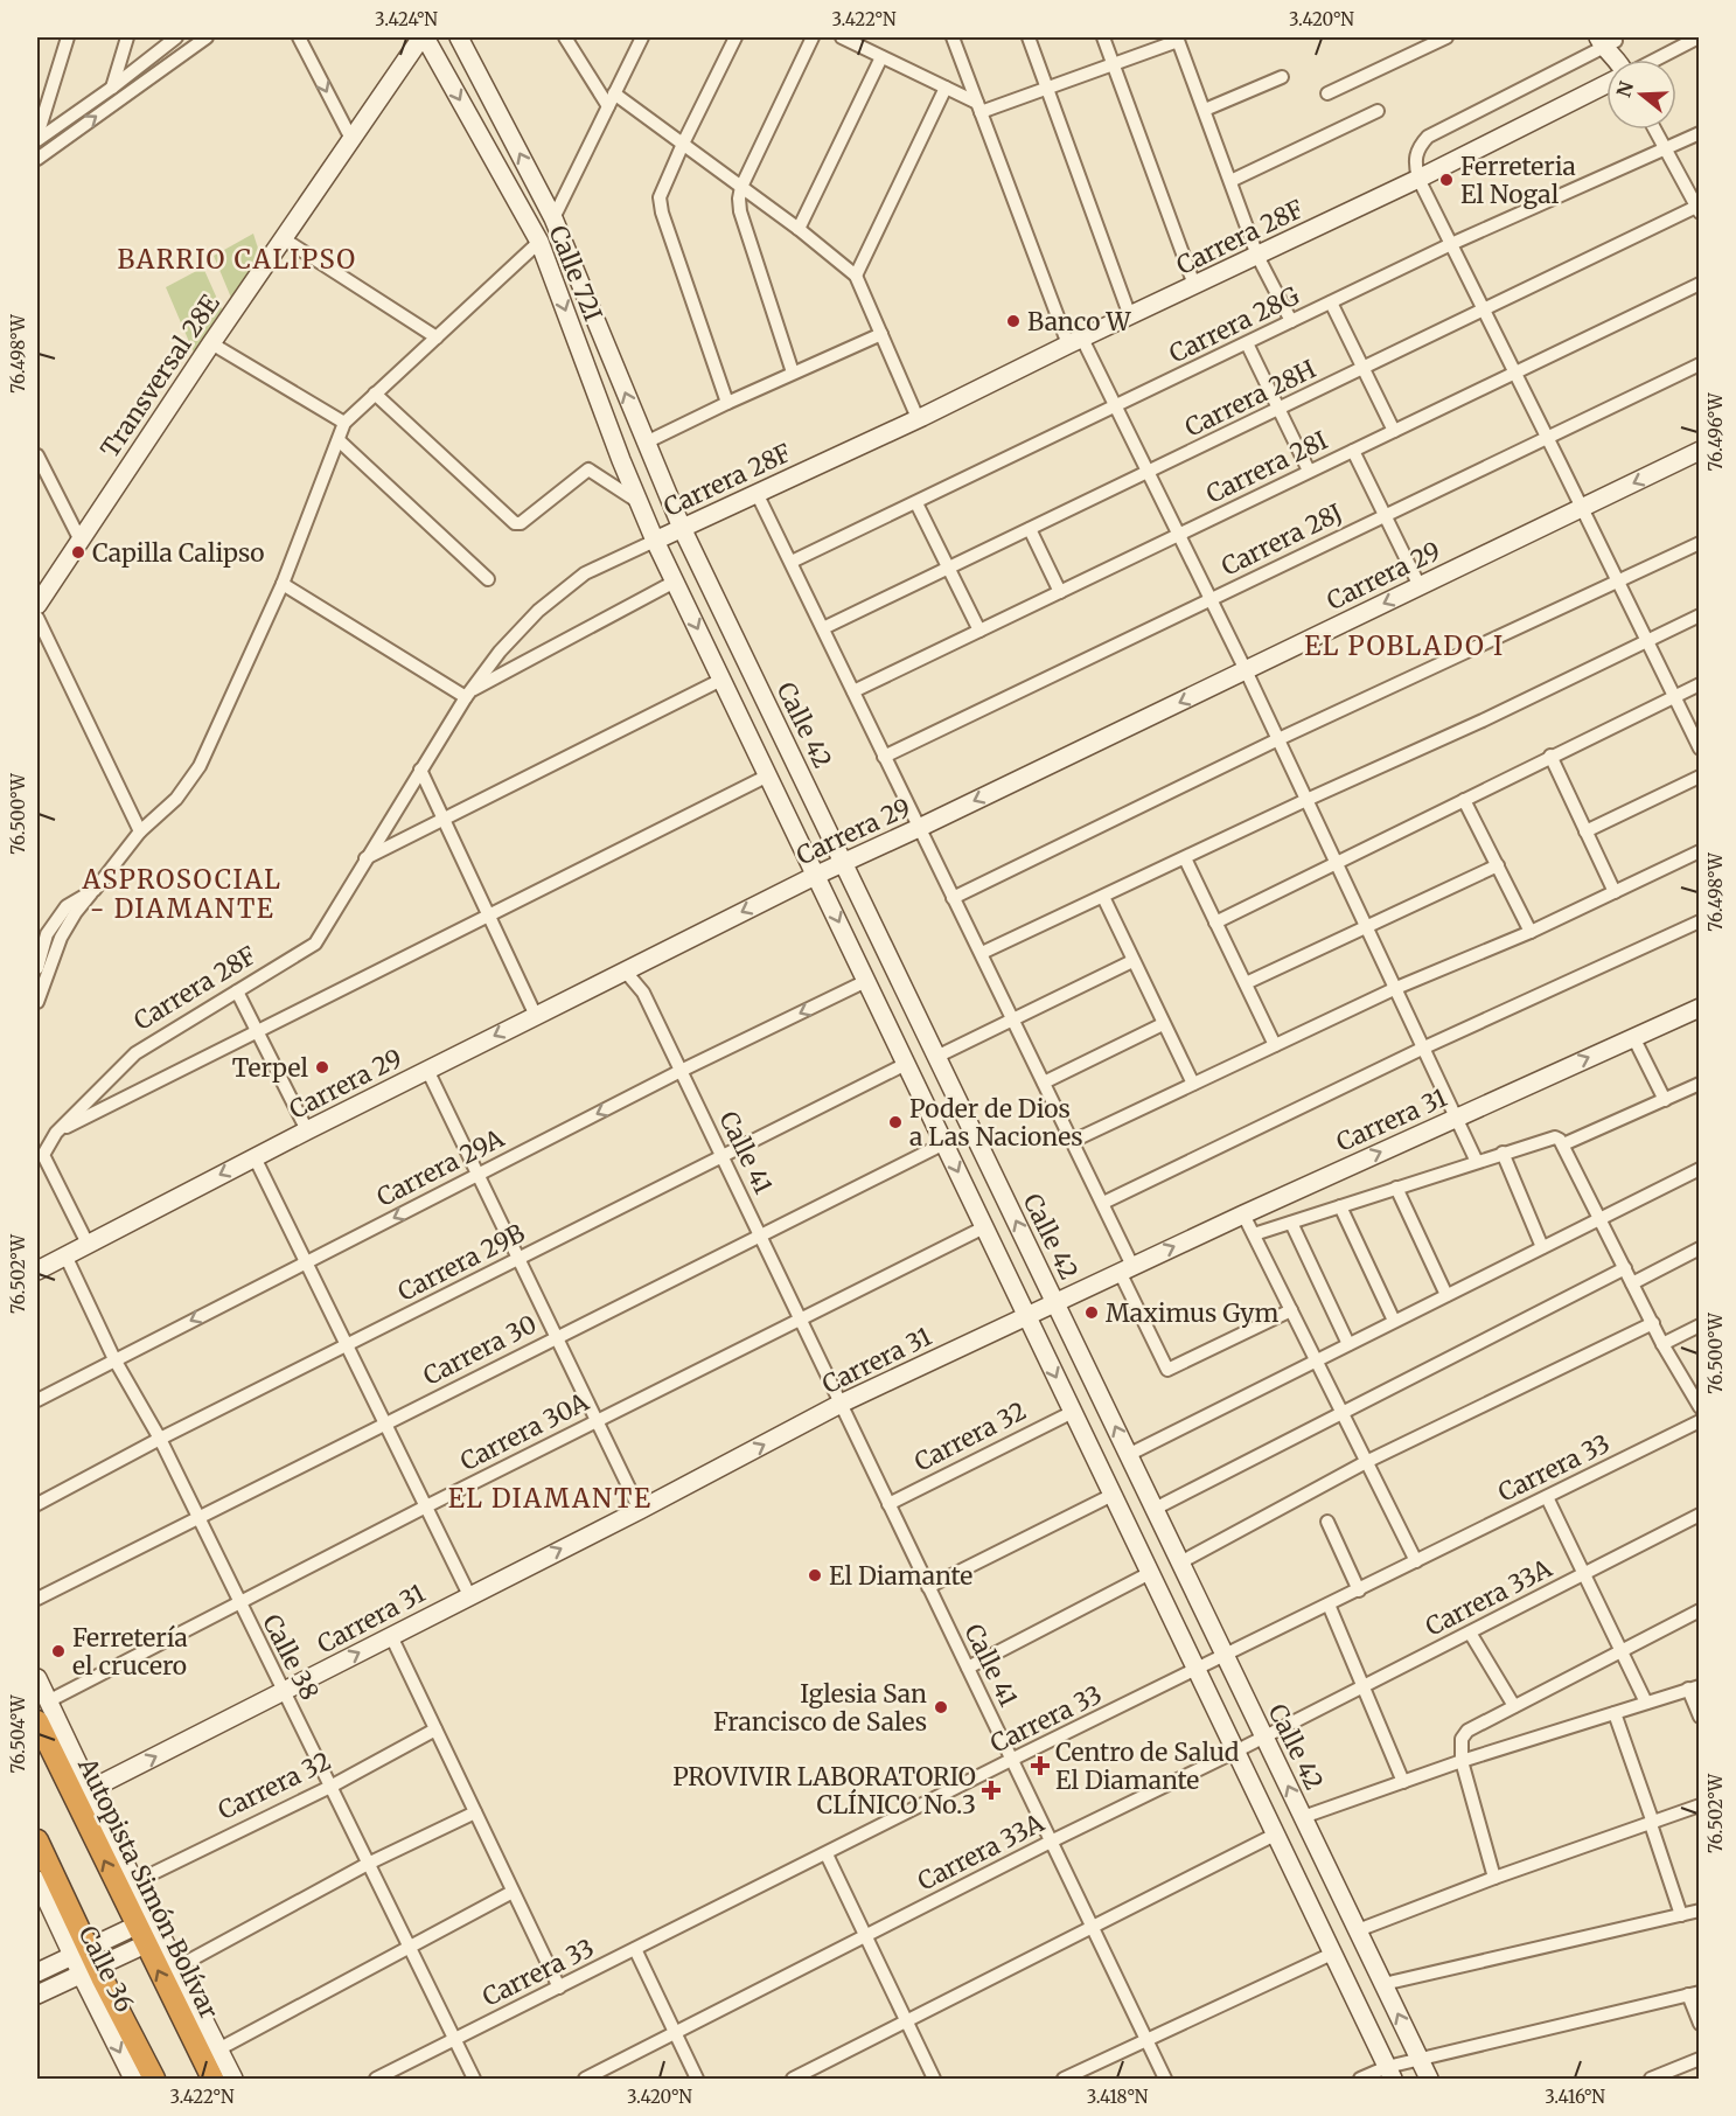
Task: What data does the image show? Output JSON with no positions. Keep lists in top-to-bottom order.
{
  "streets": {
    "highway": ["Autopista Simón Bolívar"],
    "street": [
      "Carrera 28F",
      "Calle 72I",
      "Carrera 28G",
      "Transversal 28E",
      "Carrera 28H",
      "Carrera 28I",
      "Carrera 28J",
      "Carrera 29",
      "Calle 42",
      "Carrera 31",
      "Calle 41",
      "Carrera 29A",
      "Carrera 29B",
      "Carrera 30",
      "Carrera 30A",
      "Carrera 32",
      "Carrera 33",
      "Carrera 33A",
      "Calle 38",
      "Calle 36"
    ]
  },
  "crossings": [
    ["Carrera 28F", "Calle 72I"],
    ["Carrera 28F", "Carrera 29"],
    ["Carrera 28F", "Calle 42"],
    ["Calle 72I", "Transversal 28E"],
    ["Calle 72I", "Calle 42"],
    ["Carrera 29", "Calle 42"],
    ["Carrera 29", "Calle 41"],
    ["Carrera 29", "Calle 38"],
    ["Calle 42", "Carrera 31"],
    ["Calle 42", "Carrera 33"],
    ["Calle 42", "Carrera 33A"],
    ["Carrera 31", "Calle 41"],
    ["Carrera 31", "Calle 38"],
    ["Calle 41", "Carrera 29A"],
    ["Calle 41", "Carrera 29B"],
    ["Calle 41", "Carrera 30"],
    ["Calle 41", "Carrera 30A"],
    ["Calle 41", "Carrera 32"],
    ["Calle 41", "Carrera 33"],
    ["Calle 41", "Carrera 33A"],
    ["Carrera 29A", "Calle 38"],
    ["Carrera 29B", "Calle 38"],
    ["Carrera 30", "Calle 38"],
    ["Carrera 30A", "Calle 38"],
    ["Carrera 32", "Calle 38"],
    ["Carrera 33", "Calle 38"]
  ],
  "one_way": ["Carrera 29A"],
  "districts": [
    "BARRIO CALIPSO",
    "EL POBLADO I",
    "ASPROSOCIAL - DIAMANTE",
    "EL DIAMANTE"
  ],
  "places": {
    "other": [
      "Ferreteria El Nogal",
      "Banco W",
      "Capilla Calipso",
      "Terpel",
      "Poder de Dios a Las Naciones",
      "Maximus Gym",
      "El Diamante",
      "Ferretería el crucero",
      "Iglesia San Francisco de Sales"
    ],
    "health": ["Centro de Salud El Diamante", "PROVIVIR LABORATORIO CLÍNICO No.3"]
  },
  "north": "left",
  "coordinates": [
    "3.424°N",
    "3.422°N",
    "3.420°N",
    "76.498°W",
    "76.496°W",
    "76.500°W",
    "76.502°W",
    "76.504°W",
    "3.418°N",
    "3.416°N"
  ]
}
